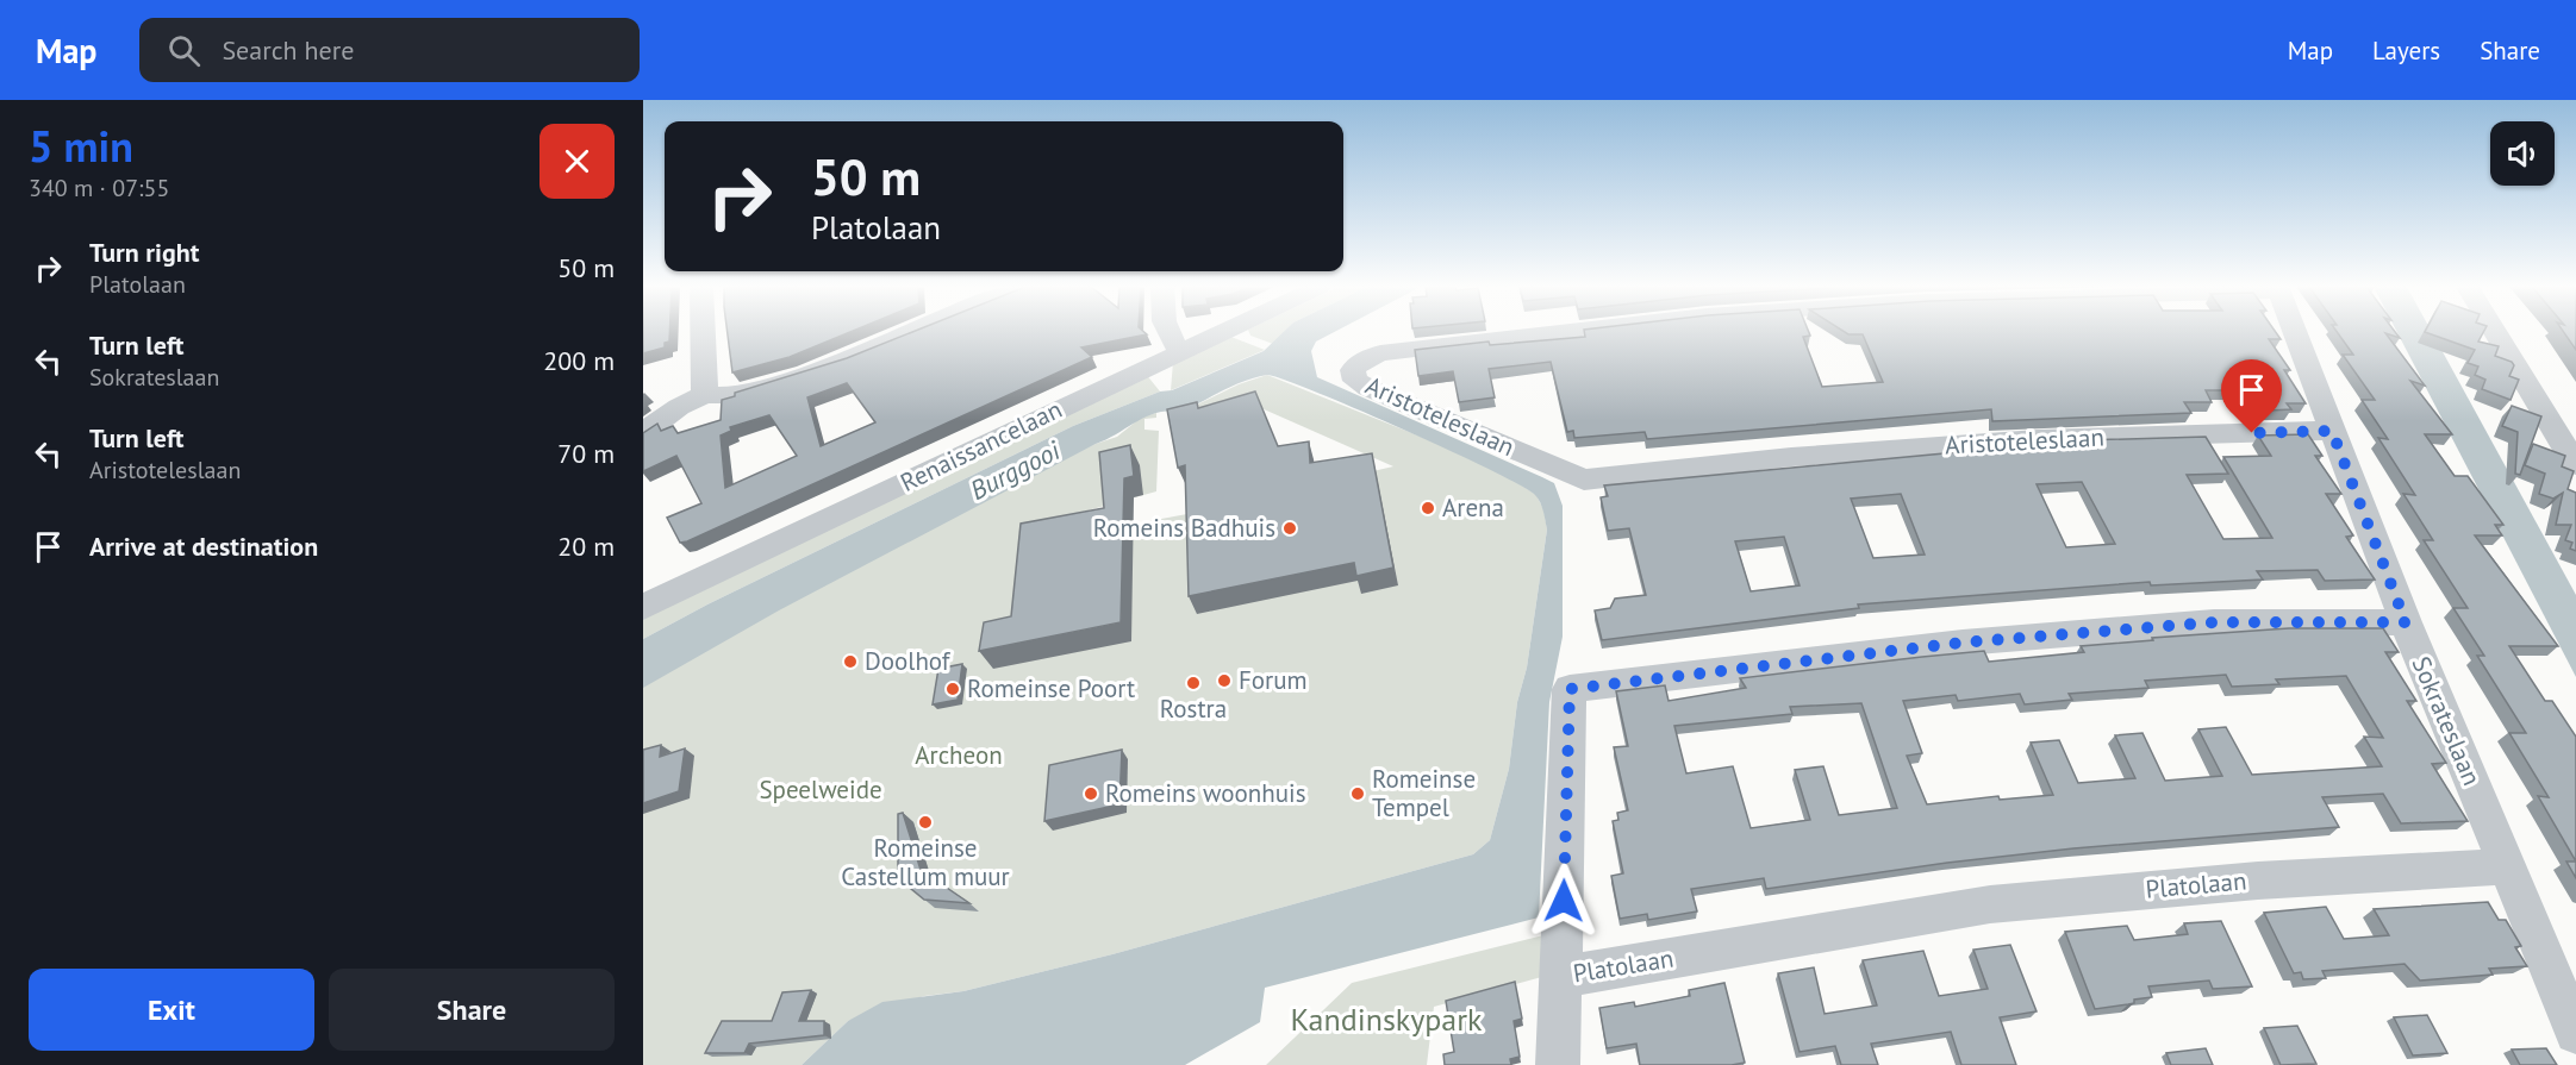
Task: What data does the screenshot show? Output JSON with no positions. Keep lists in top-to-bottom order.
{
  "streets": {
    "street": [
      "Aristoteleslaan",
      "Renaissancelaan",
      "Sokrateslaan",
      "Platolaan"
    ]
  },
  "crossings": [
    ["Aristoteleslaan", "Sokrateslaan"],
    ["Sokrateslaan", "Platolaan"]
  ],
  "water": ["Burggooi"],
  "parks": ["Archeon", "Speelweide", "Kandinskypark"],
  "places": [
    "Arena",
    "Romeins Badhuis",
    "Doolhof",
    "Forum",
    "Rostra",
    "Romeinse Poort",
    "Romeins woonhuis",
    "Romeinse Tempel",
    "Romeinse Castellum muur"
  ],
  "page": {
    "header": "Map",
    "search": "Search here",
    "nav": ["Map", "Layers", "Share"],
    "heading": ["5 min", "340 m · 07:55"],
    "turn": ["50 m", "Platolaan"],
    "list": [
      {
        "name": "Turn right",
        "note": "Platolaan",
        "value": "50 m"
      },
      {
        "name": "Turn left",
        "note": "Sokrateslaan",
        "value": "200 m"
      },
      {
        "name": "Turn left",
        "note": "Aristoteleslaan",
        "value": "70 m"
      },
      {
        "name": "Arrive at destination",
        "value": "20 m"
      }
    ],
    "buttons": ["Exit", "Share"]
  }
}
